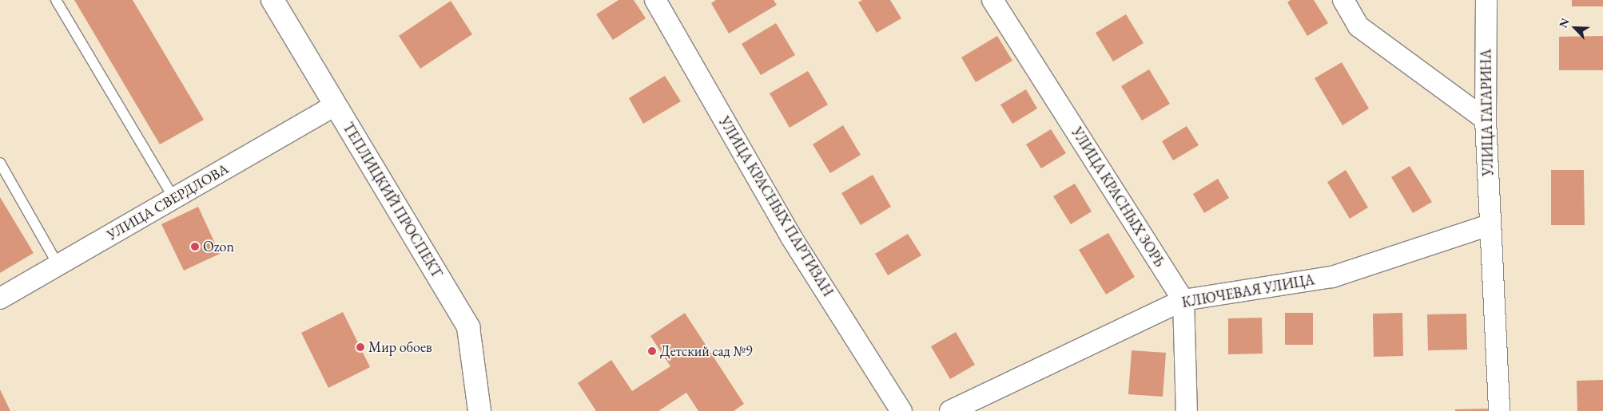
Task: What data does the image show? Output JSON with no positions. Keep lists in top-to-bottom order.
{
  "streets": {
    "main road": ["ТЕПЛИЦКИЙ ПРОСПЕКТ"],
    "street": [
      "УЛИЦА ГАГАРИНА",
      "УЛИЦА КРАСНЫХ ЗОРЬ",
      "УЛИЦА СВЕРДЛОВА",
      "УЛИЦА КРАСНЫХ ПАРТИЗАН",
      "КЛЮЧЕВАЯ УЛИЦА"
    ]
  },
  "crossings": [
    ["УЛИЦА ГАГАРИНА", "КЛЮЧЕВАЯ УЛИЦА"],
    ["УЛИЦА КРАСНЫХ ЗОРЬ", "КЛЮЧЕВАЯ УЛИЦА"],
    ["ТЕПЛИЦКИЙ ПРОСПЕКТ", "УЛИЦА СВЕРДЛОВА"]
  ],
  "places": ["Ozon", "Мир обоев", "Детский сад №9"],
  "north": "top left"
}
